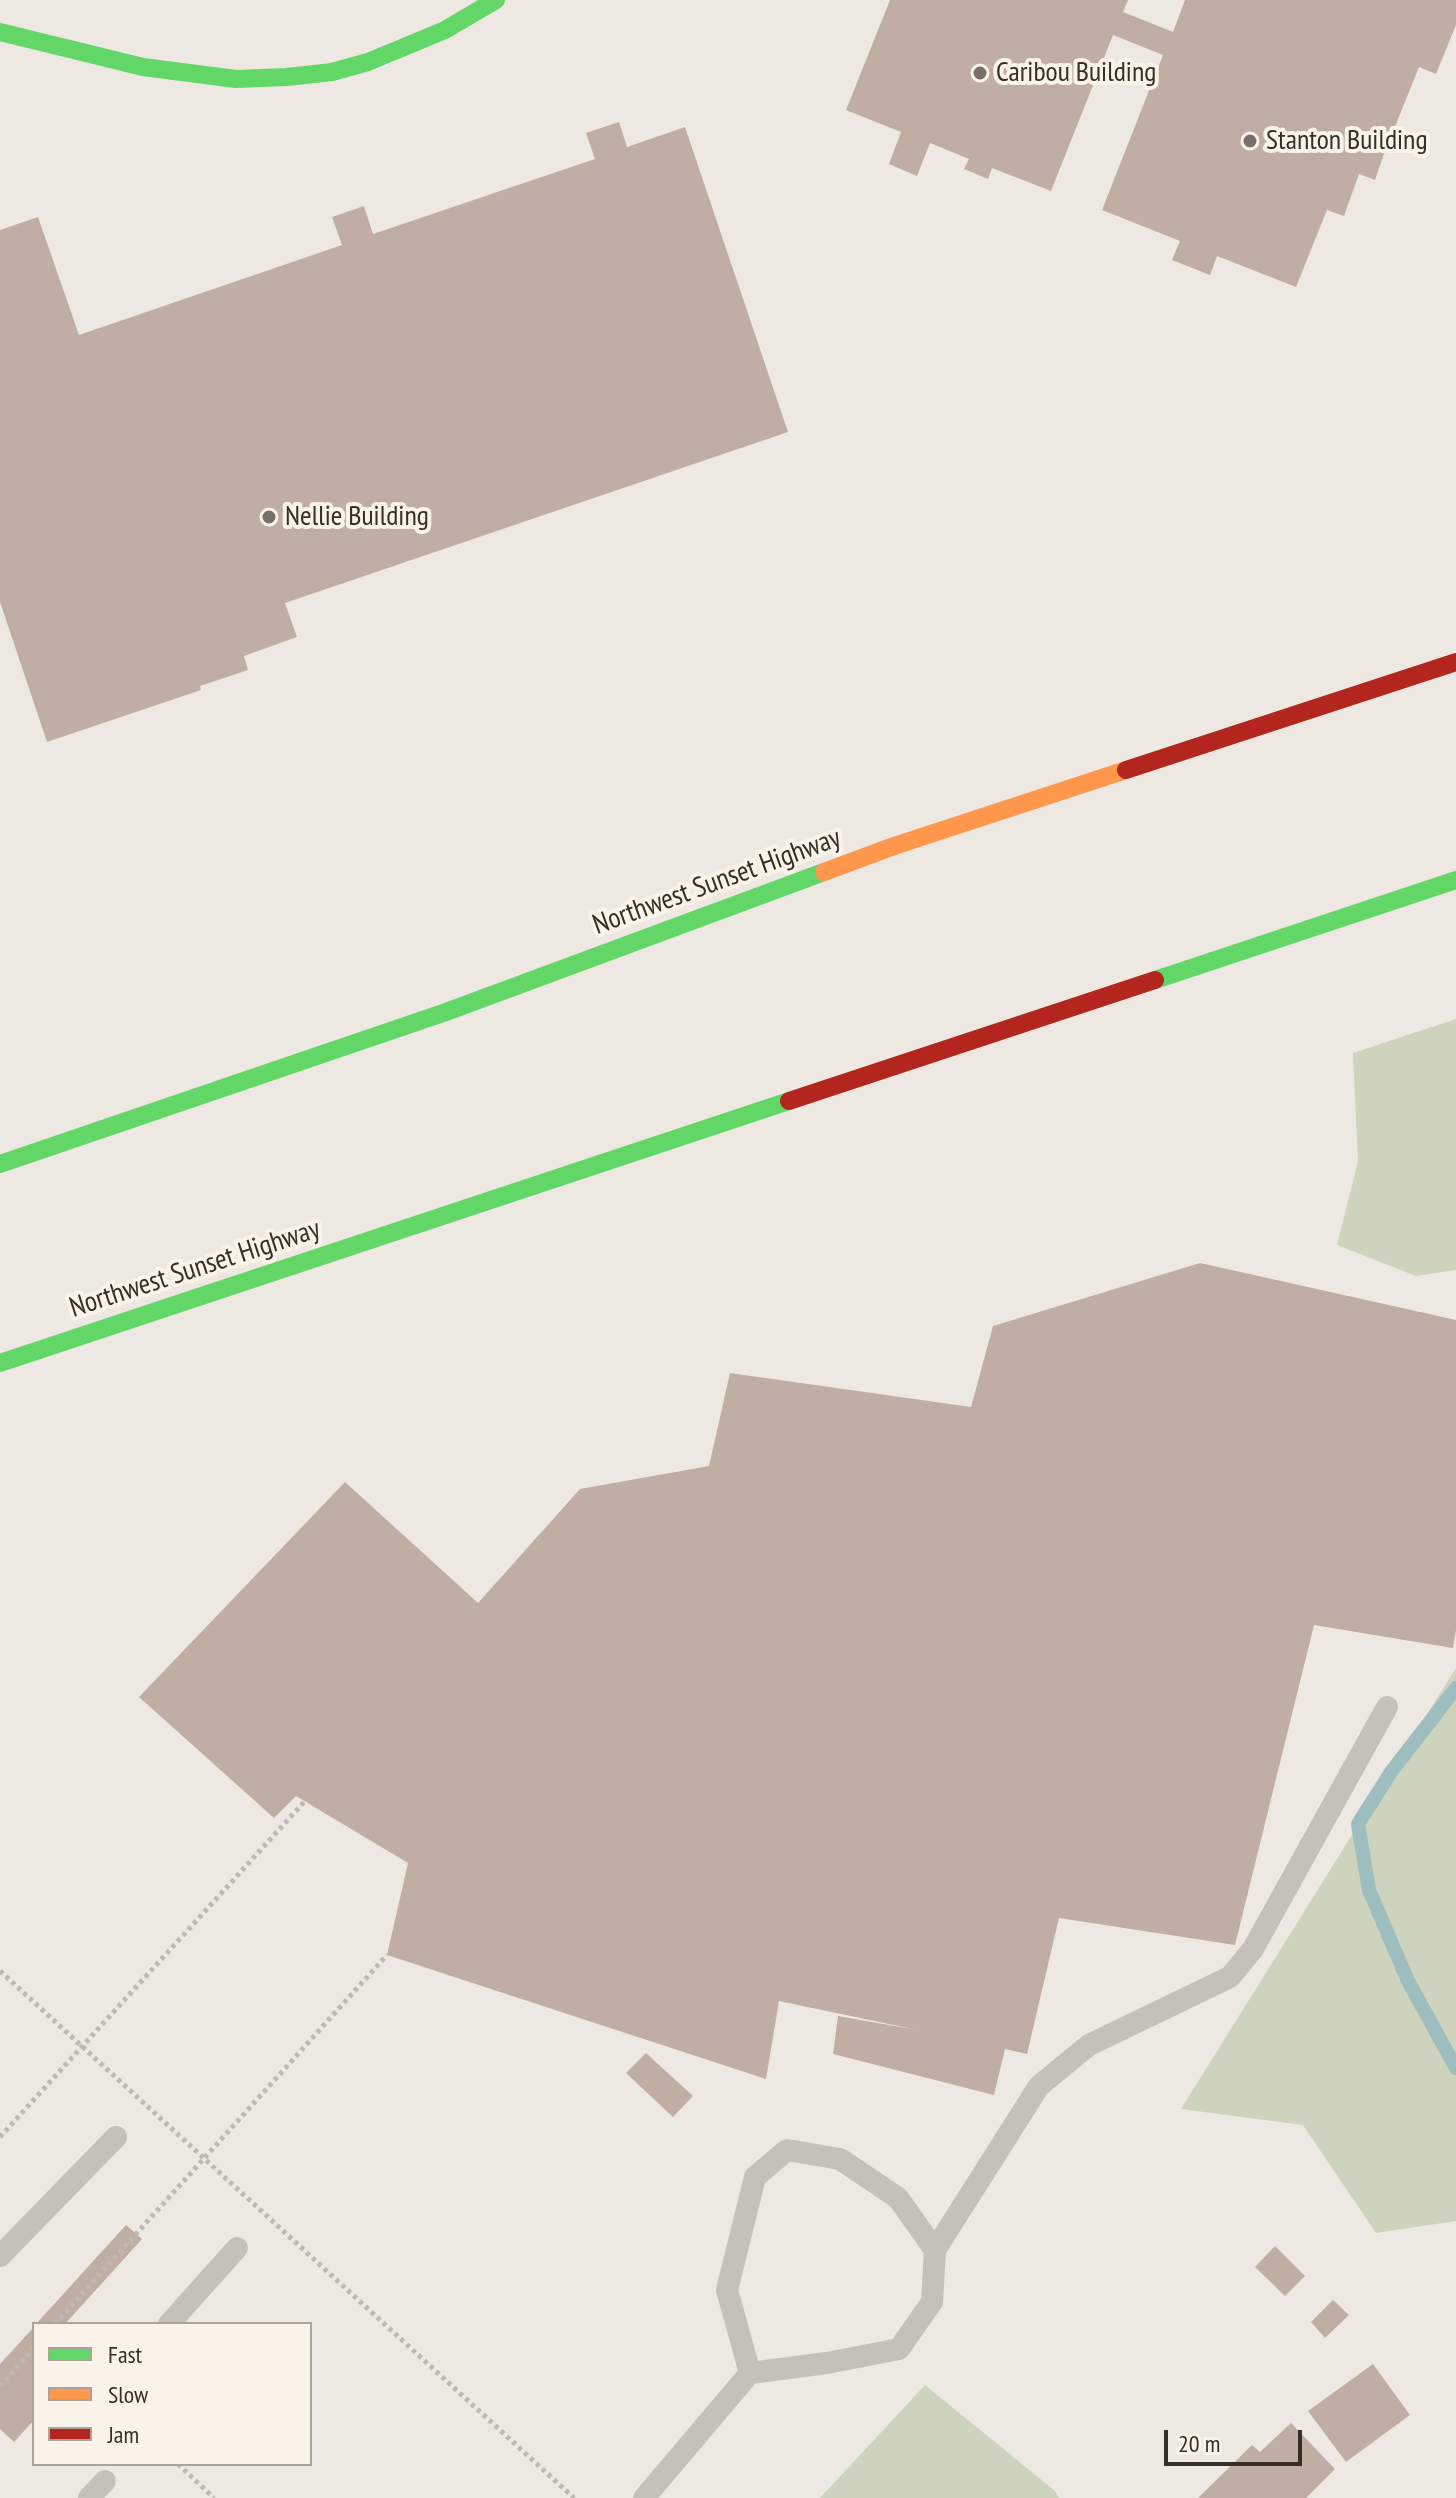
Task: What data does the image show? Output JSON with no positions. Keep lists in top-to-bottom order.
{
  "streets": {
    "main road": ["Northwest Sunset Highway"]
  },
  "places": ["Caribou Building", "Stanton Building", "Nellie Building"],
  "legend": ["Fast", "Slow", "Jam"],
  "scale_bar": "20 m"
}
